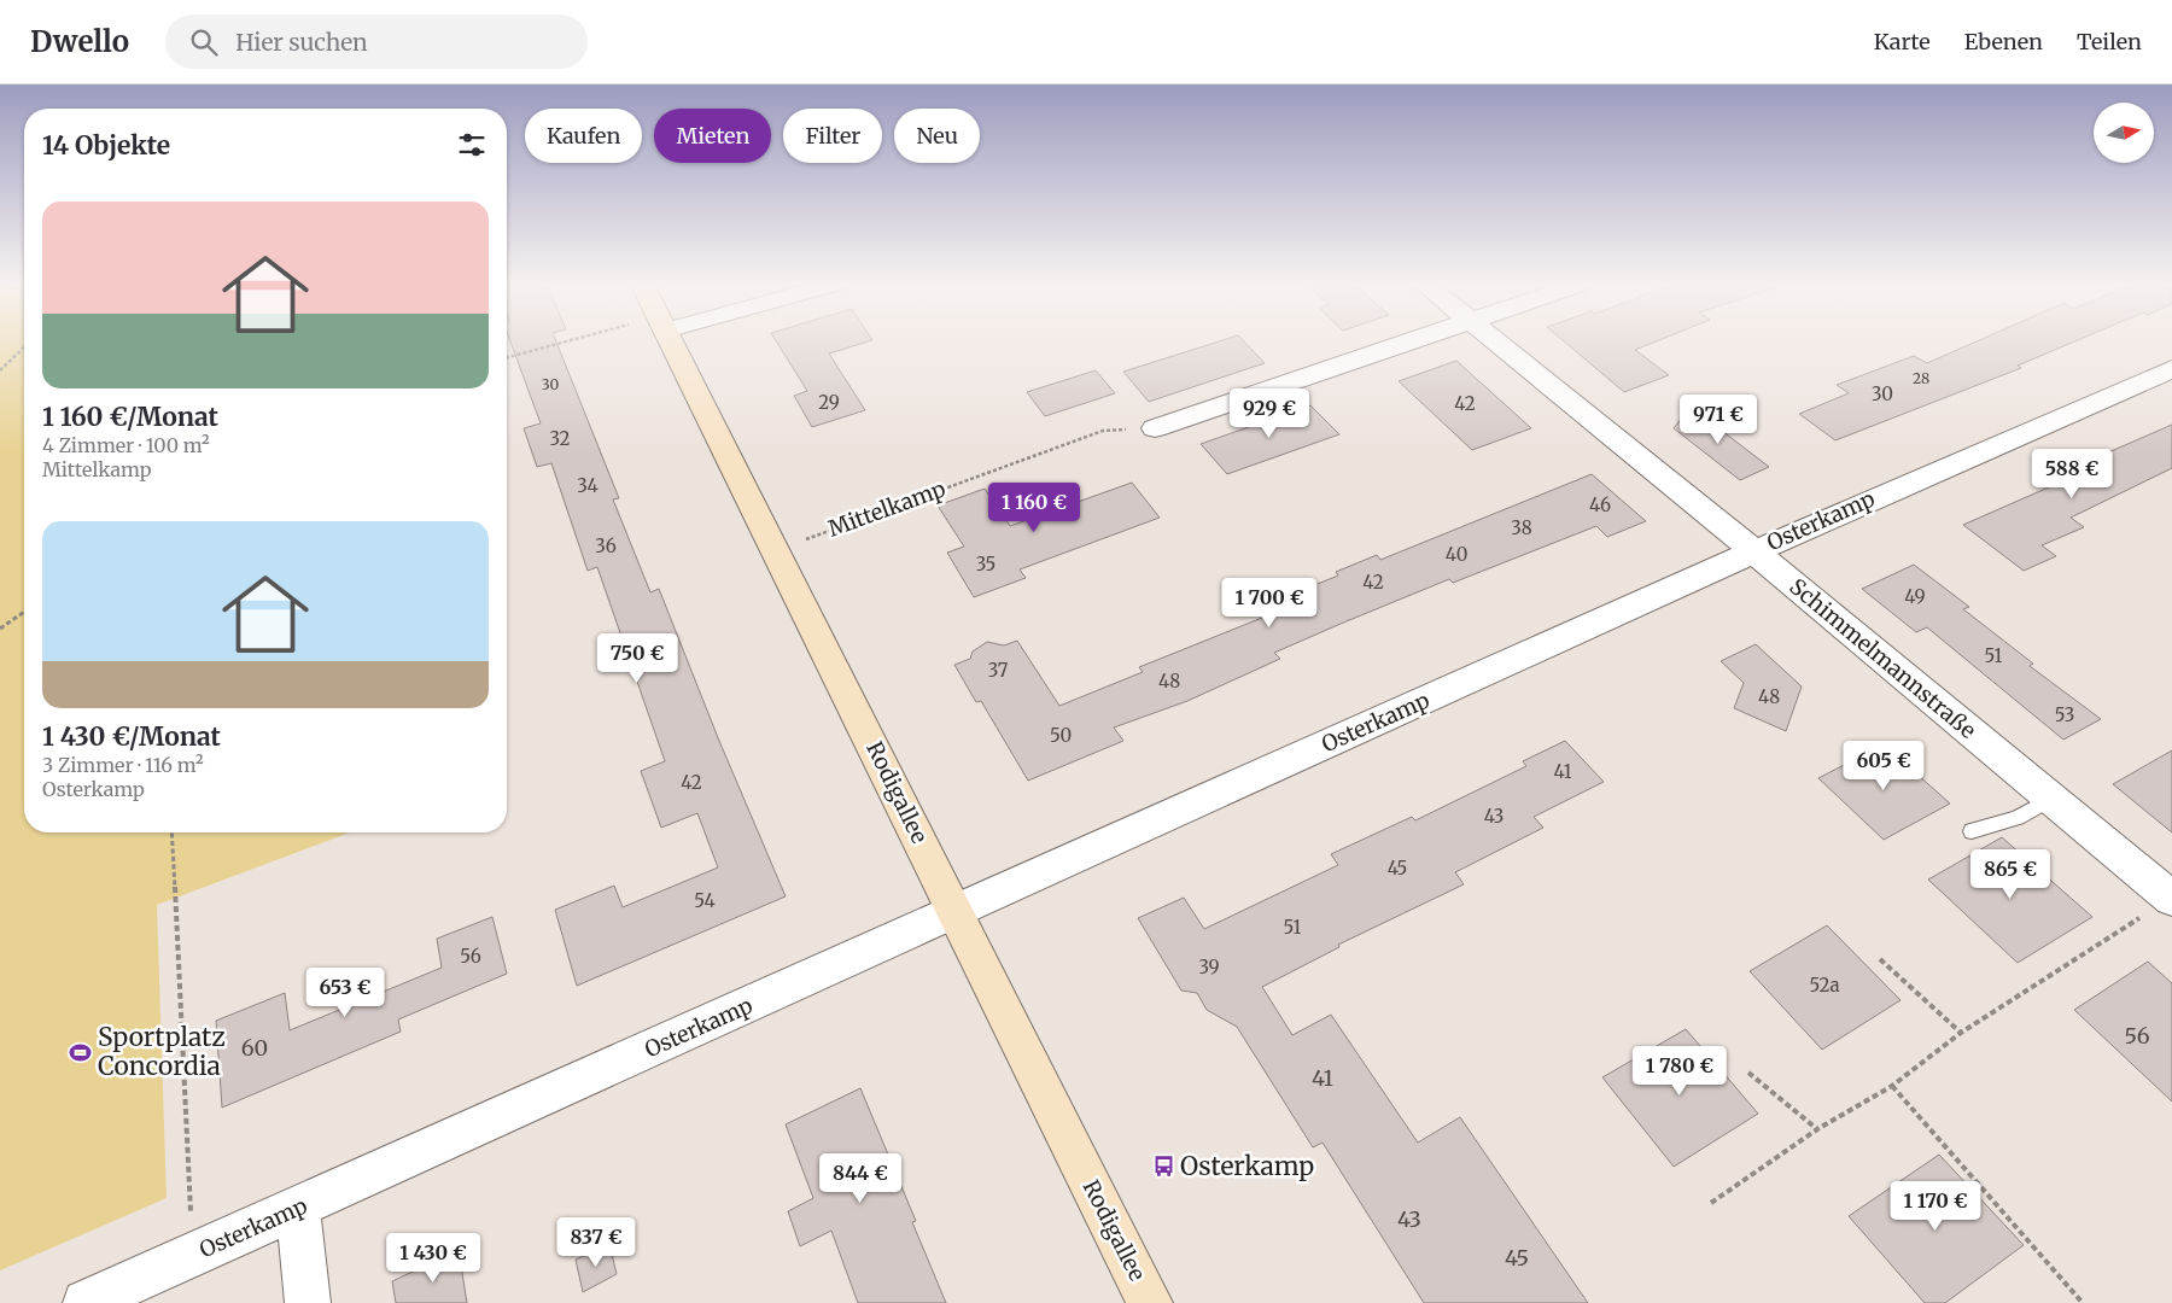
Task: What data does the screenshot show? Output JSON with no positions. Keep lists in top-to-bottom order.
{
  "streets": {
    "main road": ["Rodigallee"],
    "street": ["Osterkamp", "Schimmelmannstraße"],
    "path": ["Mittelkamp"]
  },
  "crossings": [
    ["Mittelkamp", "Rodigallee"],
    ["Osterkamp", "Schimmelmannstraße"],
    ["Osterkamp", "Rodigallee"]
  ],
  "places": {
    "sports": ["Sportplatz Concordia"],
    "bus stop": ["Osterkamp"]
  },
  "house_numbers": [
    "28",
    "30",
    "30",
    "29",
    "42",
    "32",
    "34",
    "46",
    "38",
    "36",
    "40",
    "35",
    "42",
    "49",
    "51",
    "37",
    "48",
    "48",
    "53",
    "50",
    "41",
    "42",
    "43",
    "45",
    "54",
    "51",
    "56",
    "39",
    "52a",
    "56",
    "60",
    "41",
    "43",
    "45"
  ],
  "north": "right",
  "page": {
    "header": "Dwello",
    "search": "Hier suchen",
    "nav": ["Karte", "Ebenen", "Teilen"],
    "chip": [
      "Kaufen",
      "Mieten",
      "Filter",
      "Neu"
    ],
    "heading": "14 Objekte",
    "list": [
      {
        "name": "1 160 €/Monat",
        "note": "4 Zimmer · 100 m² · Mittelkamp"
      },
      {
        "name": "1 430 €/Monat",
        "note": "3 Zimmer · 116 m² · Osterkamp"
      }
    ],
    "price": [
      "929 €",
      "971 €",
      "588 €",
      "1 160 €",
      "1 700 €",
      "750 €",
      "605 €",
      "865 €",
      "653 €",
      "1 780 €",
      "844 €",
      "1 170 €",
      "837 €",
      "1 430 €"
    ]
  }
}
